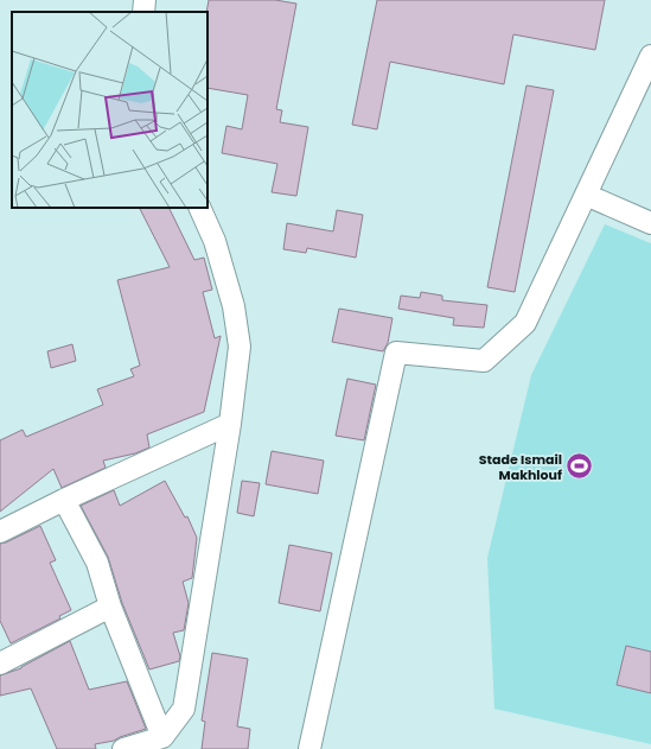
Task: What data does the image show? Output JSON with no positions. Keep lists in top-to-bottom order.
{
  "places": {
    "sports": ["Stade Ismail Makhlouf"]
  }
}
